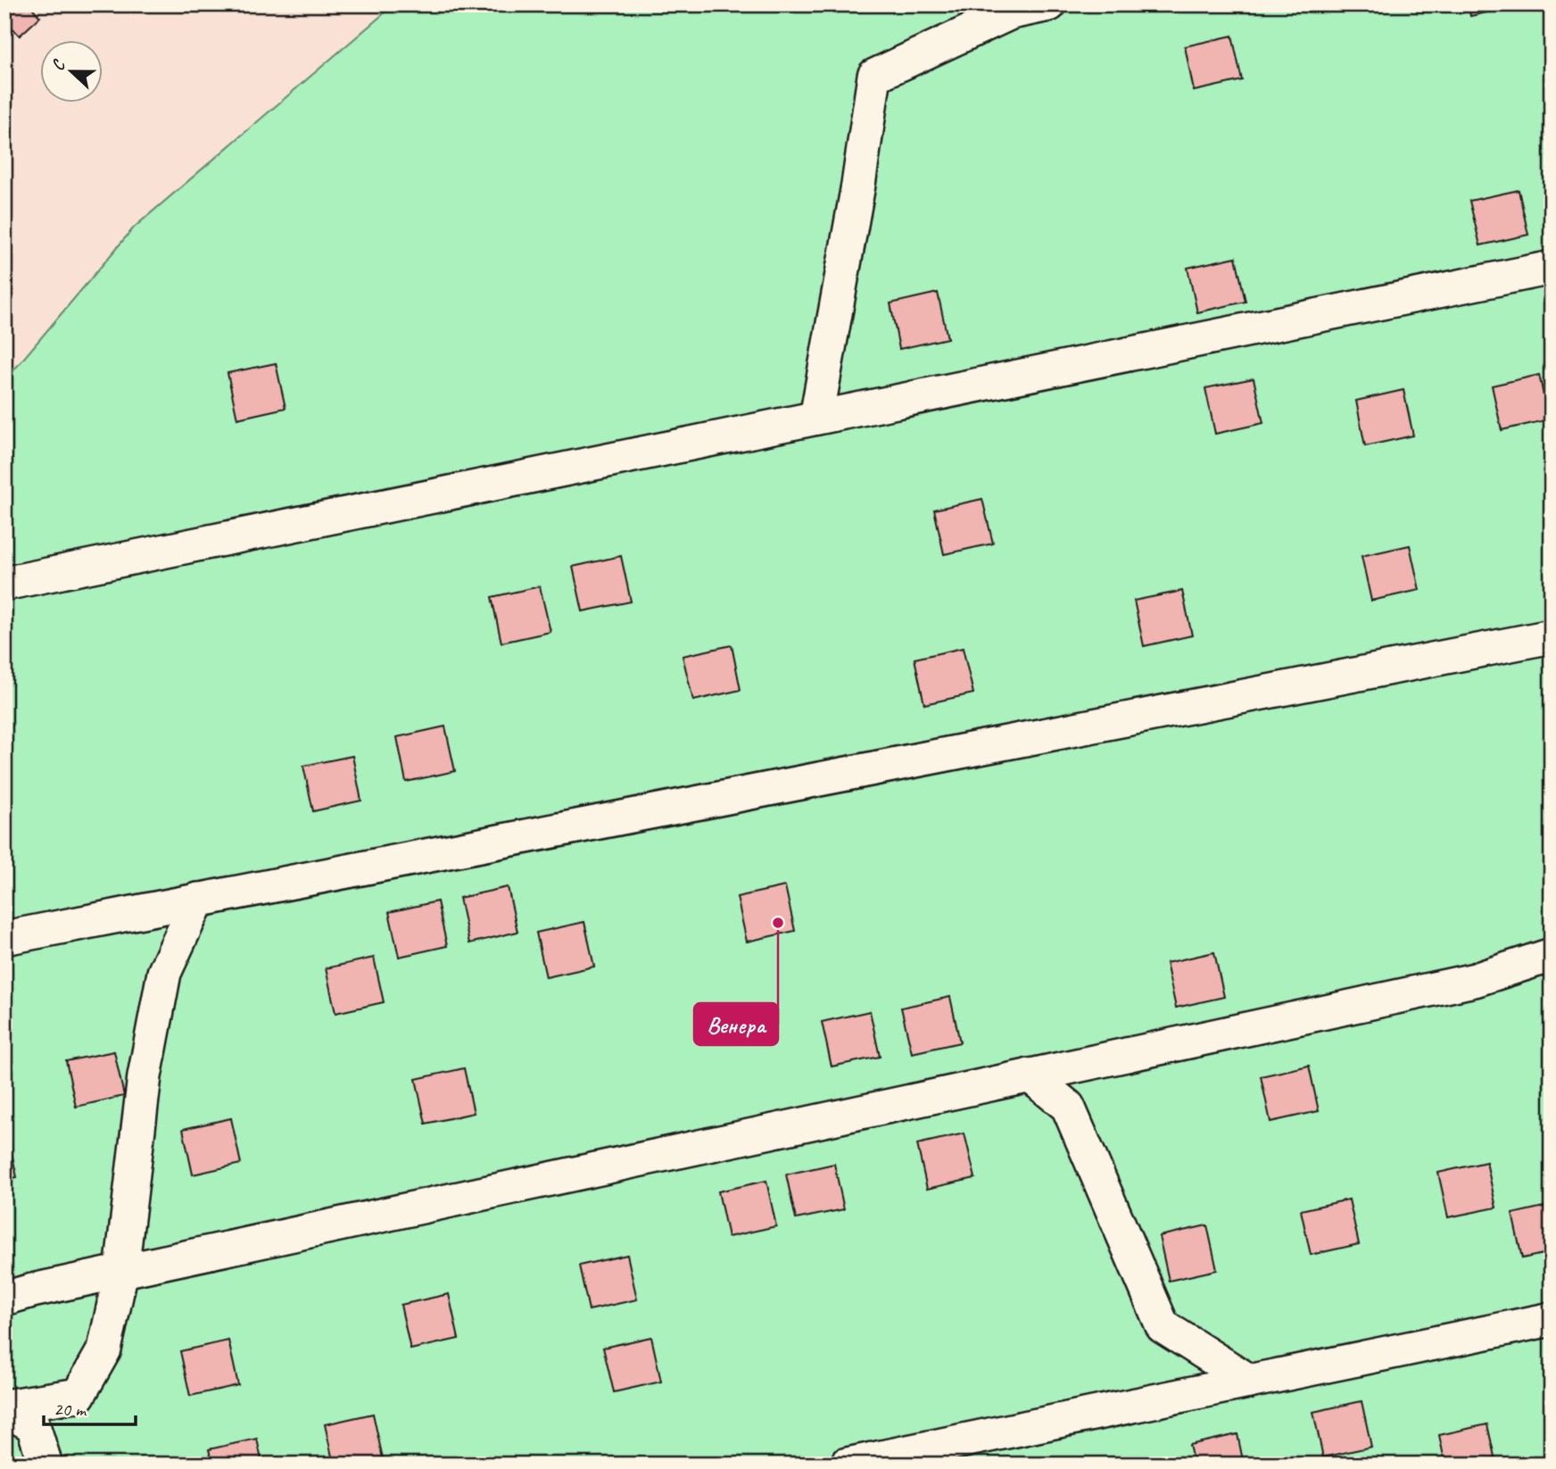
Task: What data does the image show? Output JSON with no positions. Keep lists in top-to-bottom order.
{
  "places": ["Венера"],
  "scale_bar": "20 m",
  "north": "left"
}
